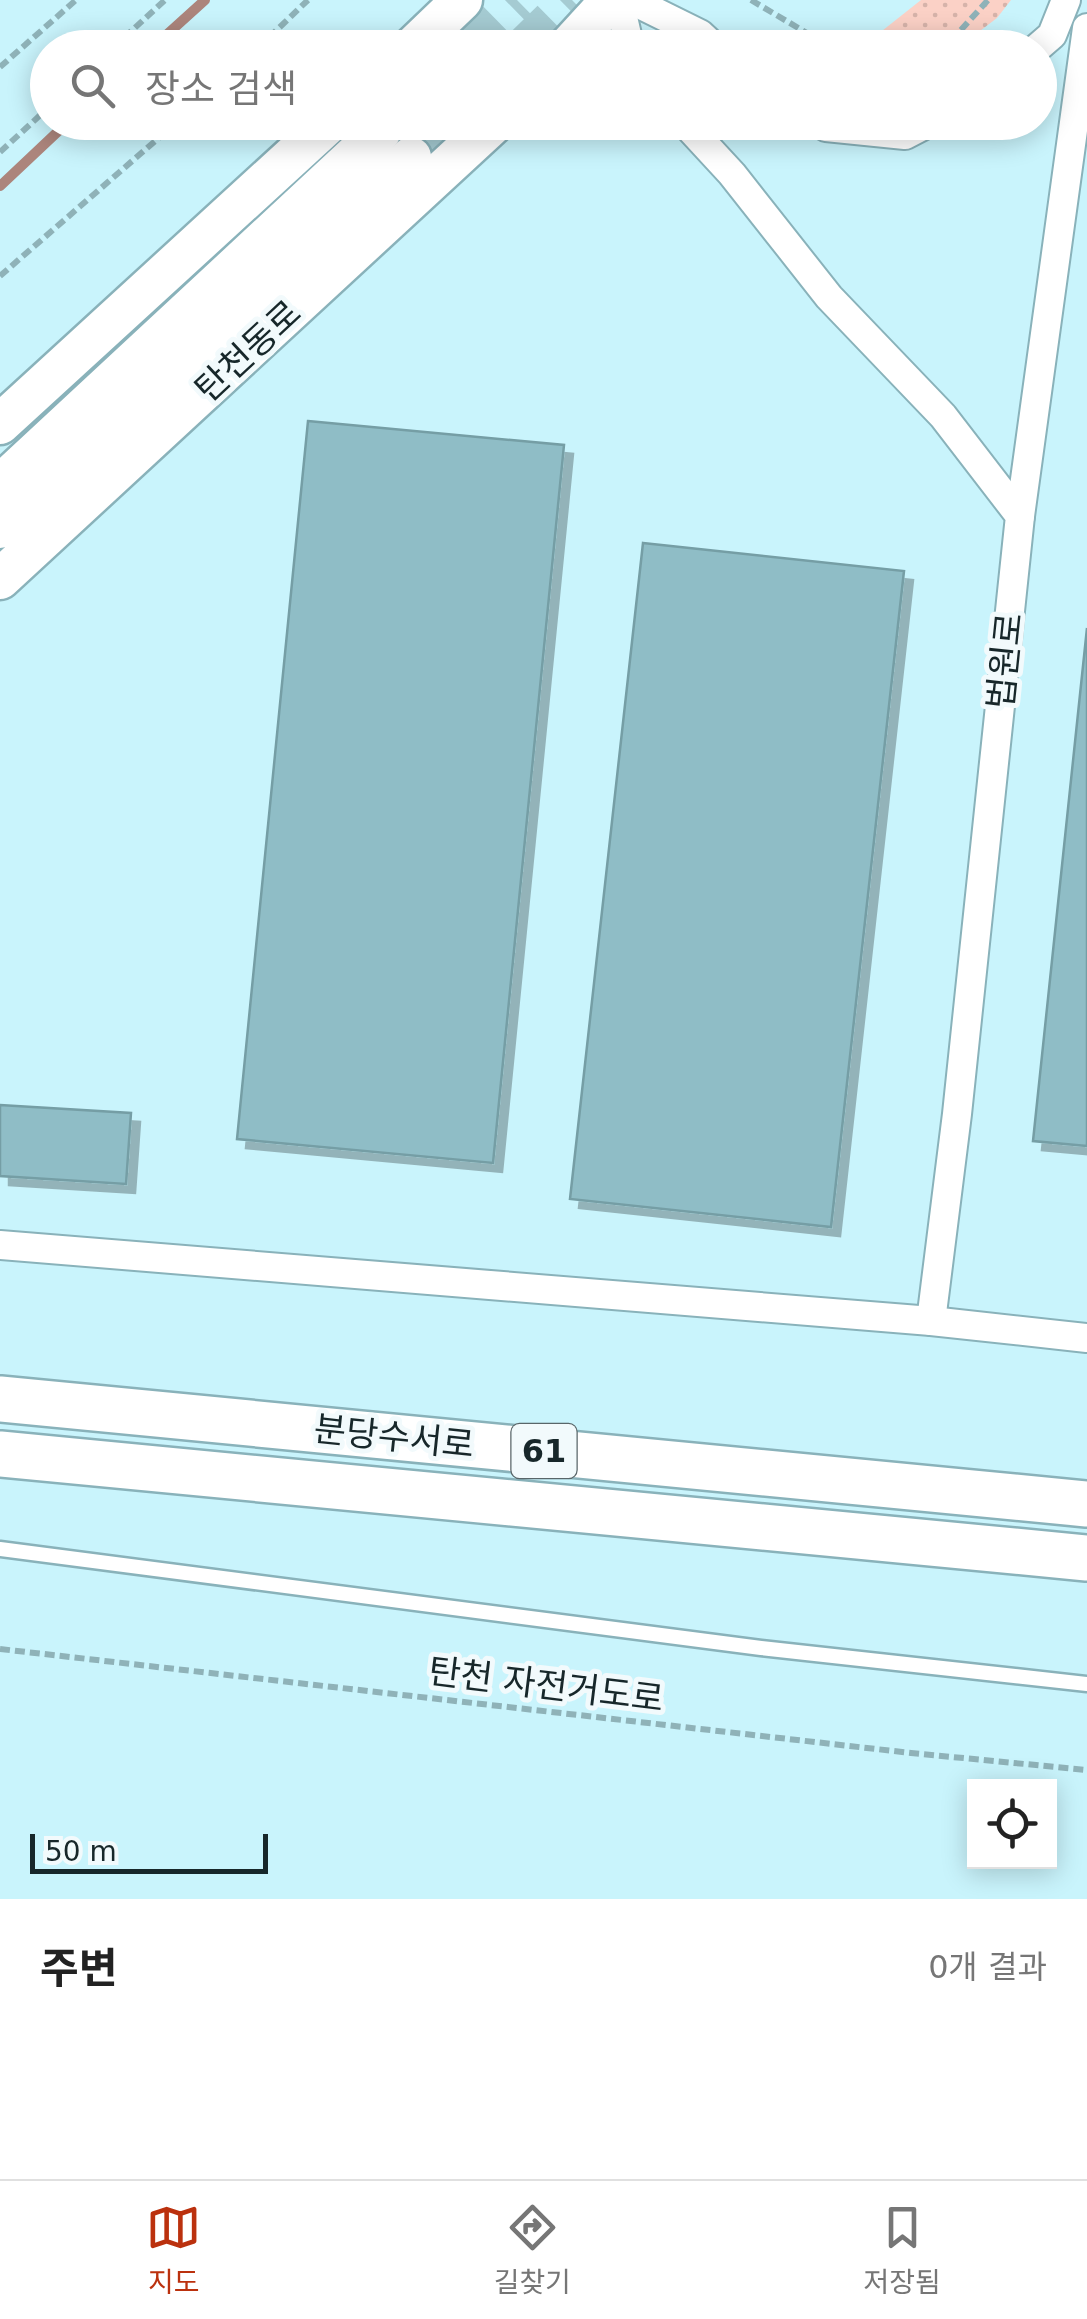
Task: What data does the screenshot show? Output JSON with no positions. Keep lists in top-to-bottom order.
{
  "streets": {
    "highway": ["분당수서로", "61"],
    "main road": ["탄천동로"],
    "street": ["법원로"],
    "path": ["탄천 자전거도로"]
  },
  "scale_bar": "50 m",
  "page": {
    "search": "장소 검색",
    "scale": "50 m",
    "heading": ["주변", "0개 결과"],
    "nav": ["지도", "길찾기", "저장됨"]
  }
}
